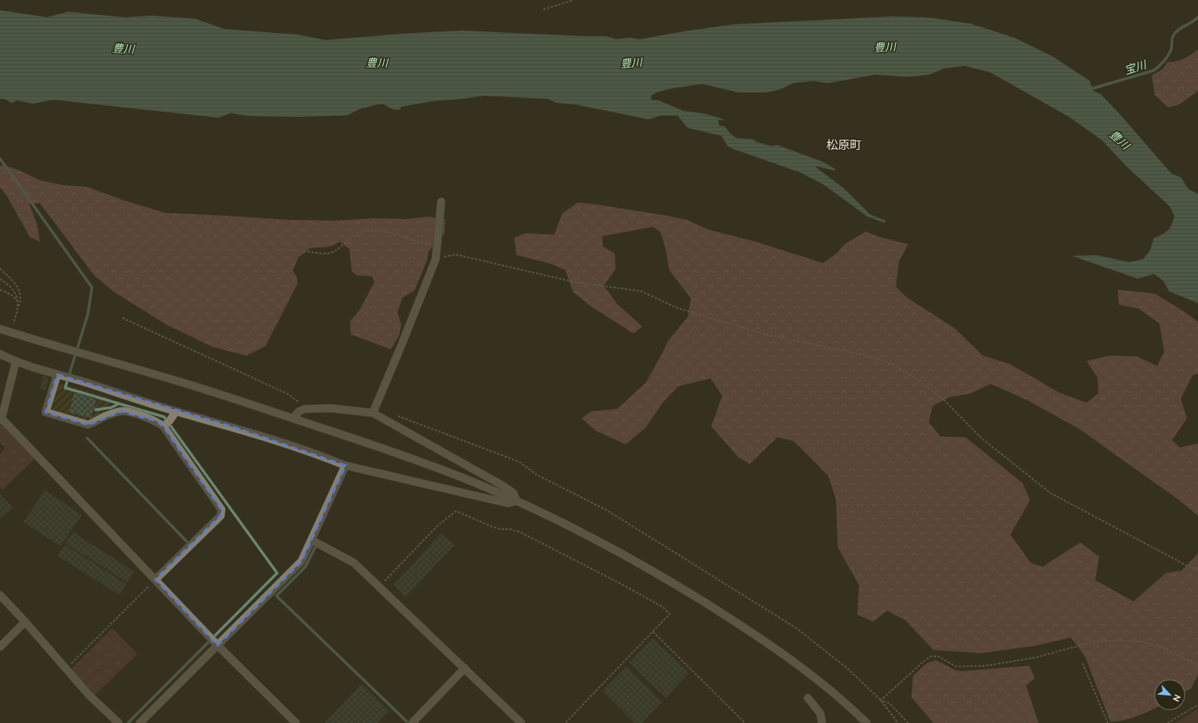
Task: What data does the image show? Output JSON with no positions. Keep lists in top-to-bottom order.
{
  "districts": ["松原町"],
  "water": ["豊川", "宝川"],
  "north": "bottom right"
}
